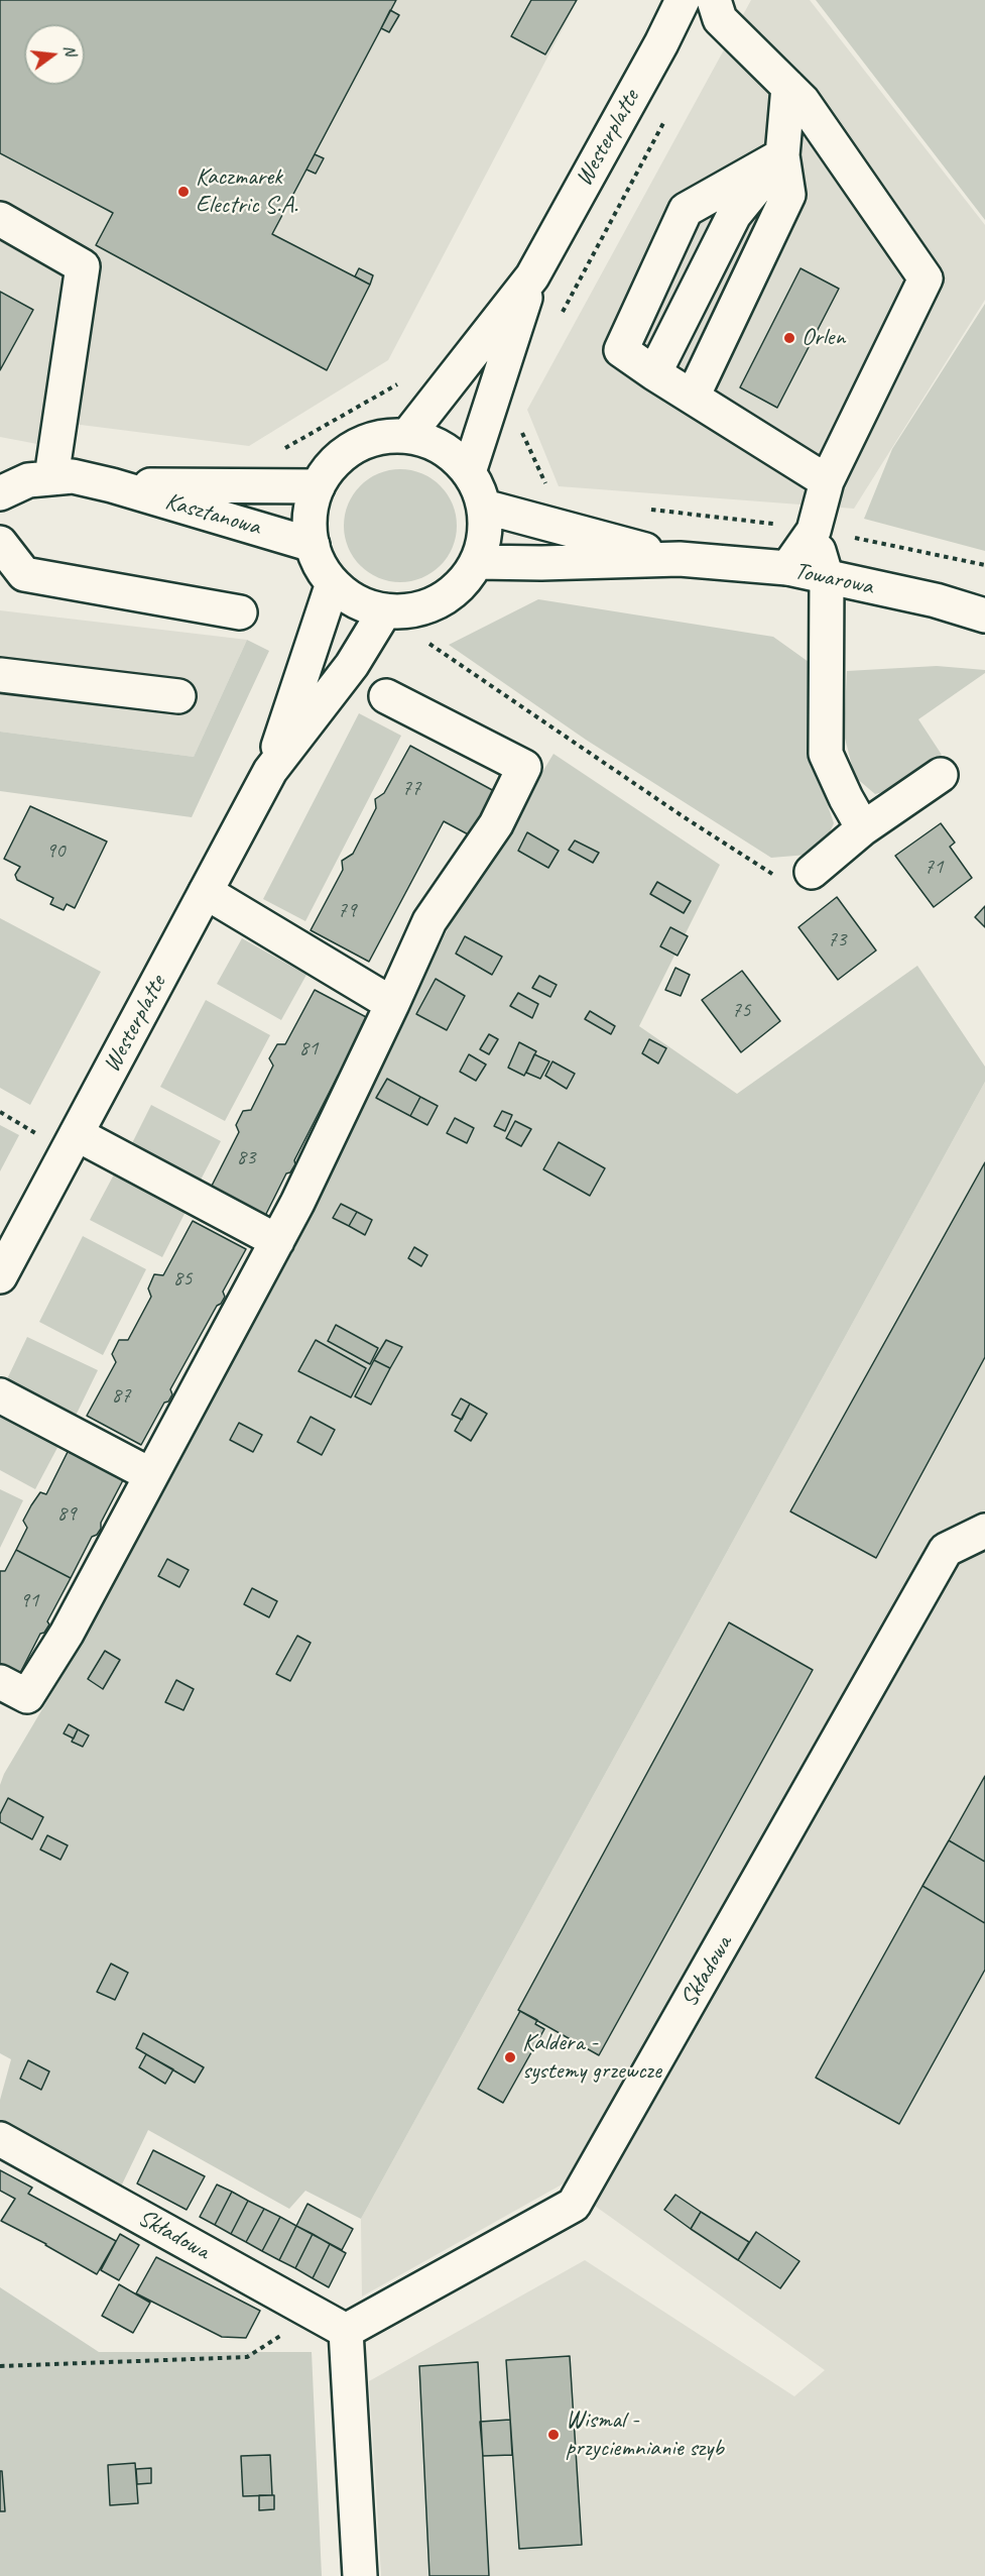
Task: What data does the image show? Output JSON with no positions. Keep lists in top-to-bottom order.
{
  "streets": {
    "street": [
      "Westerplatte",
      "Kasztanowa",
      "Towarowa",
      "Składowa"
    ]
  },
  "crossings": [
    ["Westerplatte", "Kasztanowa"],
    ["Westerplatte", "Towarowa"],
    ["Kasztanowa", "Towarowa"]
  ],
  "places": [
    "Kaczmarek Electric S.A.",
    "Orlen",
    "Kaldera - systemy grzewcze",
    "Wismal - przyciemnianie szyb"
  ],
  "house_numbers": [
    "77",
    "90",
    "71",
    "79",
    "73",
    "75",
    "81",
    "83",
    "85",
    "87",
    "89",
    "91"
  ],
  "north": "right"
}
